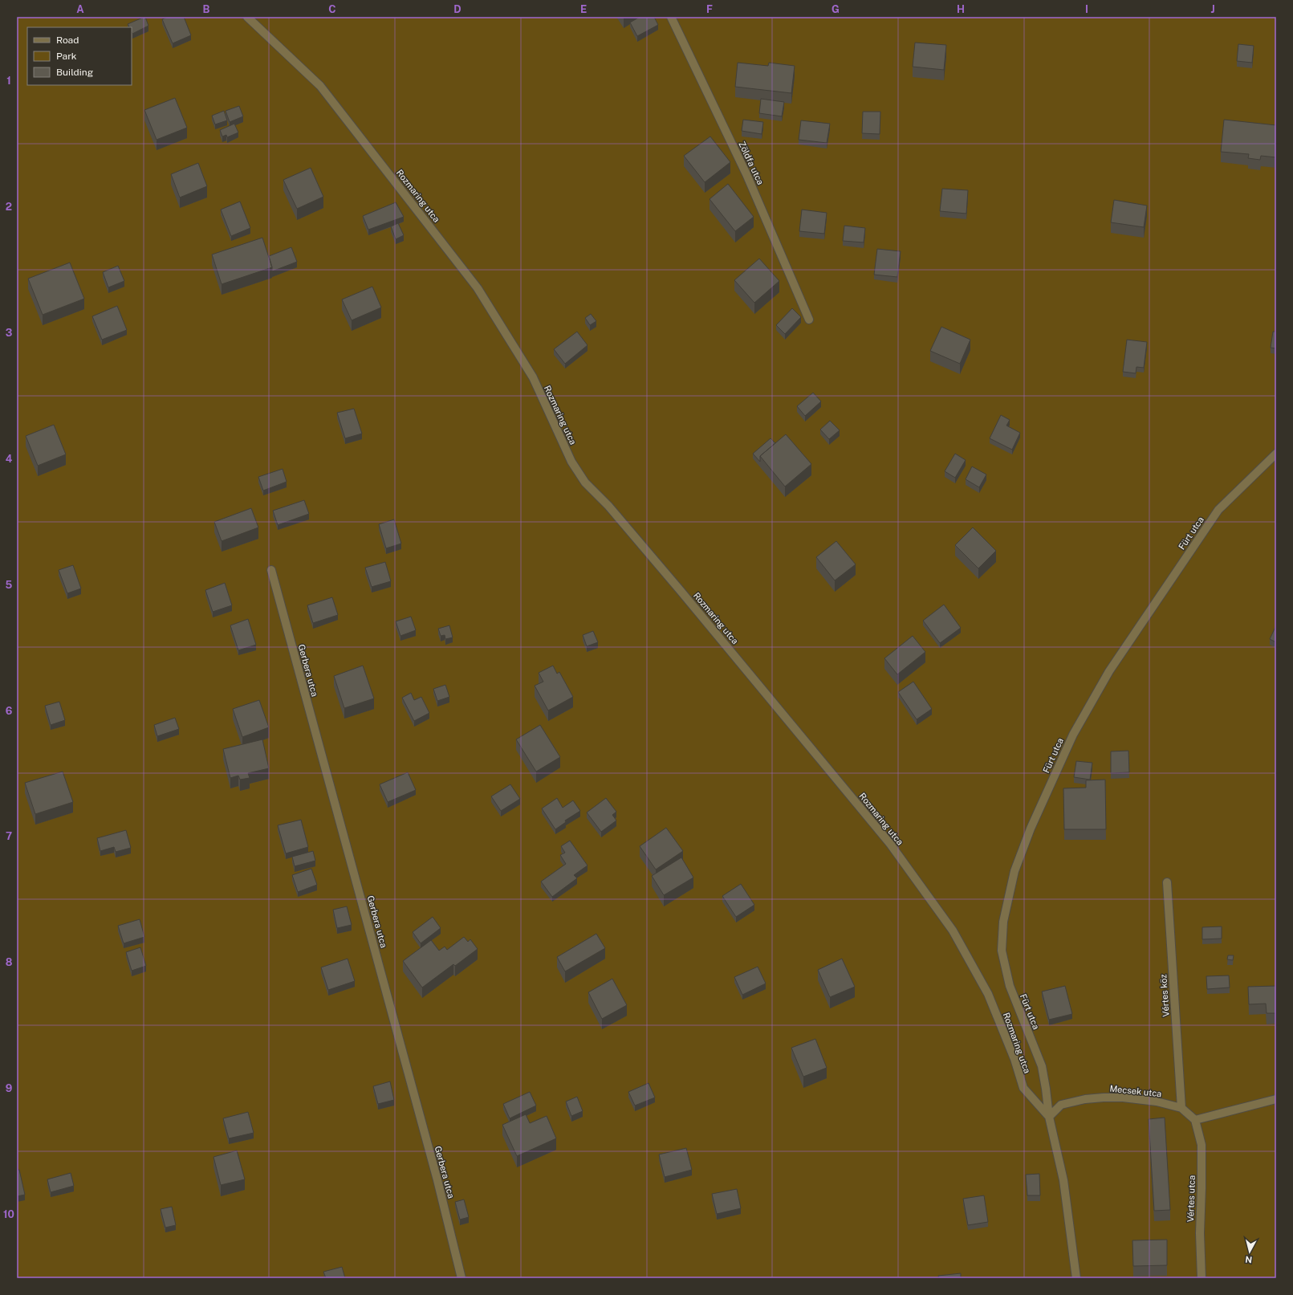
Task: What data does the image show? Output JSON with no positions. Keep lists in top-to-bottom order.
{
  "streets": {
    "street": [
      "Zöldfa utca",
      "Rozmaring utca",
      "Fürt utca",
      "Gerbera utca",
      "Vértes köz",
      "Mecsek utca",
      "Vértes utca"
    ]
  },
  "crossings": [
    ["Rozmaring utca", "Fürt utca"],
    ["Rozmaring utca", "Mecsek utca"],
    ["Fürt utca", "Mecsek utca"],
    ["Vértes köz", "Mecsek utca"],
    ["Mecsek utca", "Vértes utca"]
  ],
  "legend": ["Road", "Park", "Building"],
  "north": "bottom",
  "grid": {
    "columns": [
      "A",
      "B",
      "C",
      "D",
      "E",
      "F",
      "G",
      "H",
      "I",
      "J"
    ],
    "rows": [
      "1",
      "2",
      "3",
      "4",
      "5",
      "6",
      "7",
      "8",
      "9",
      "10"
    ]
  }
}
